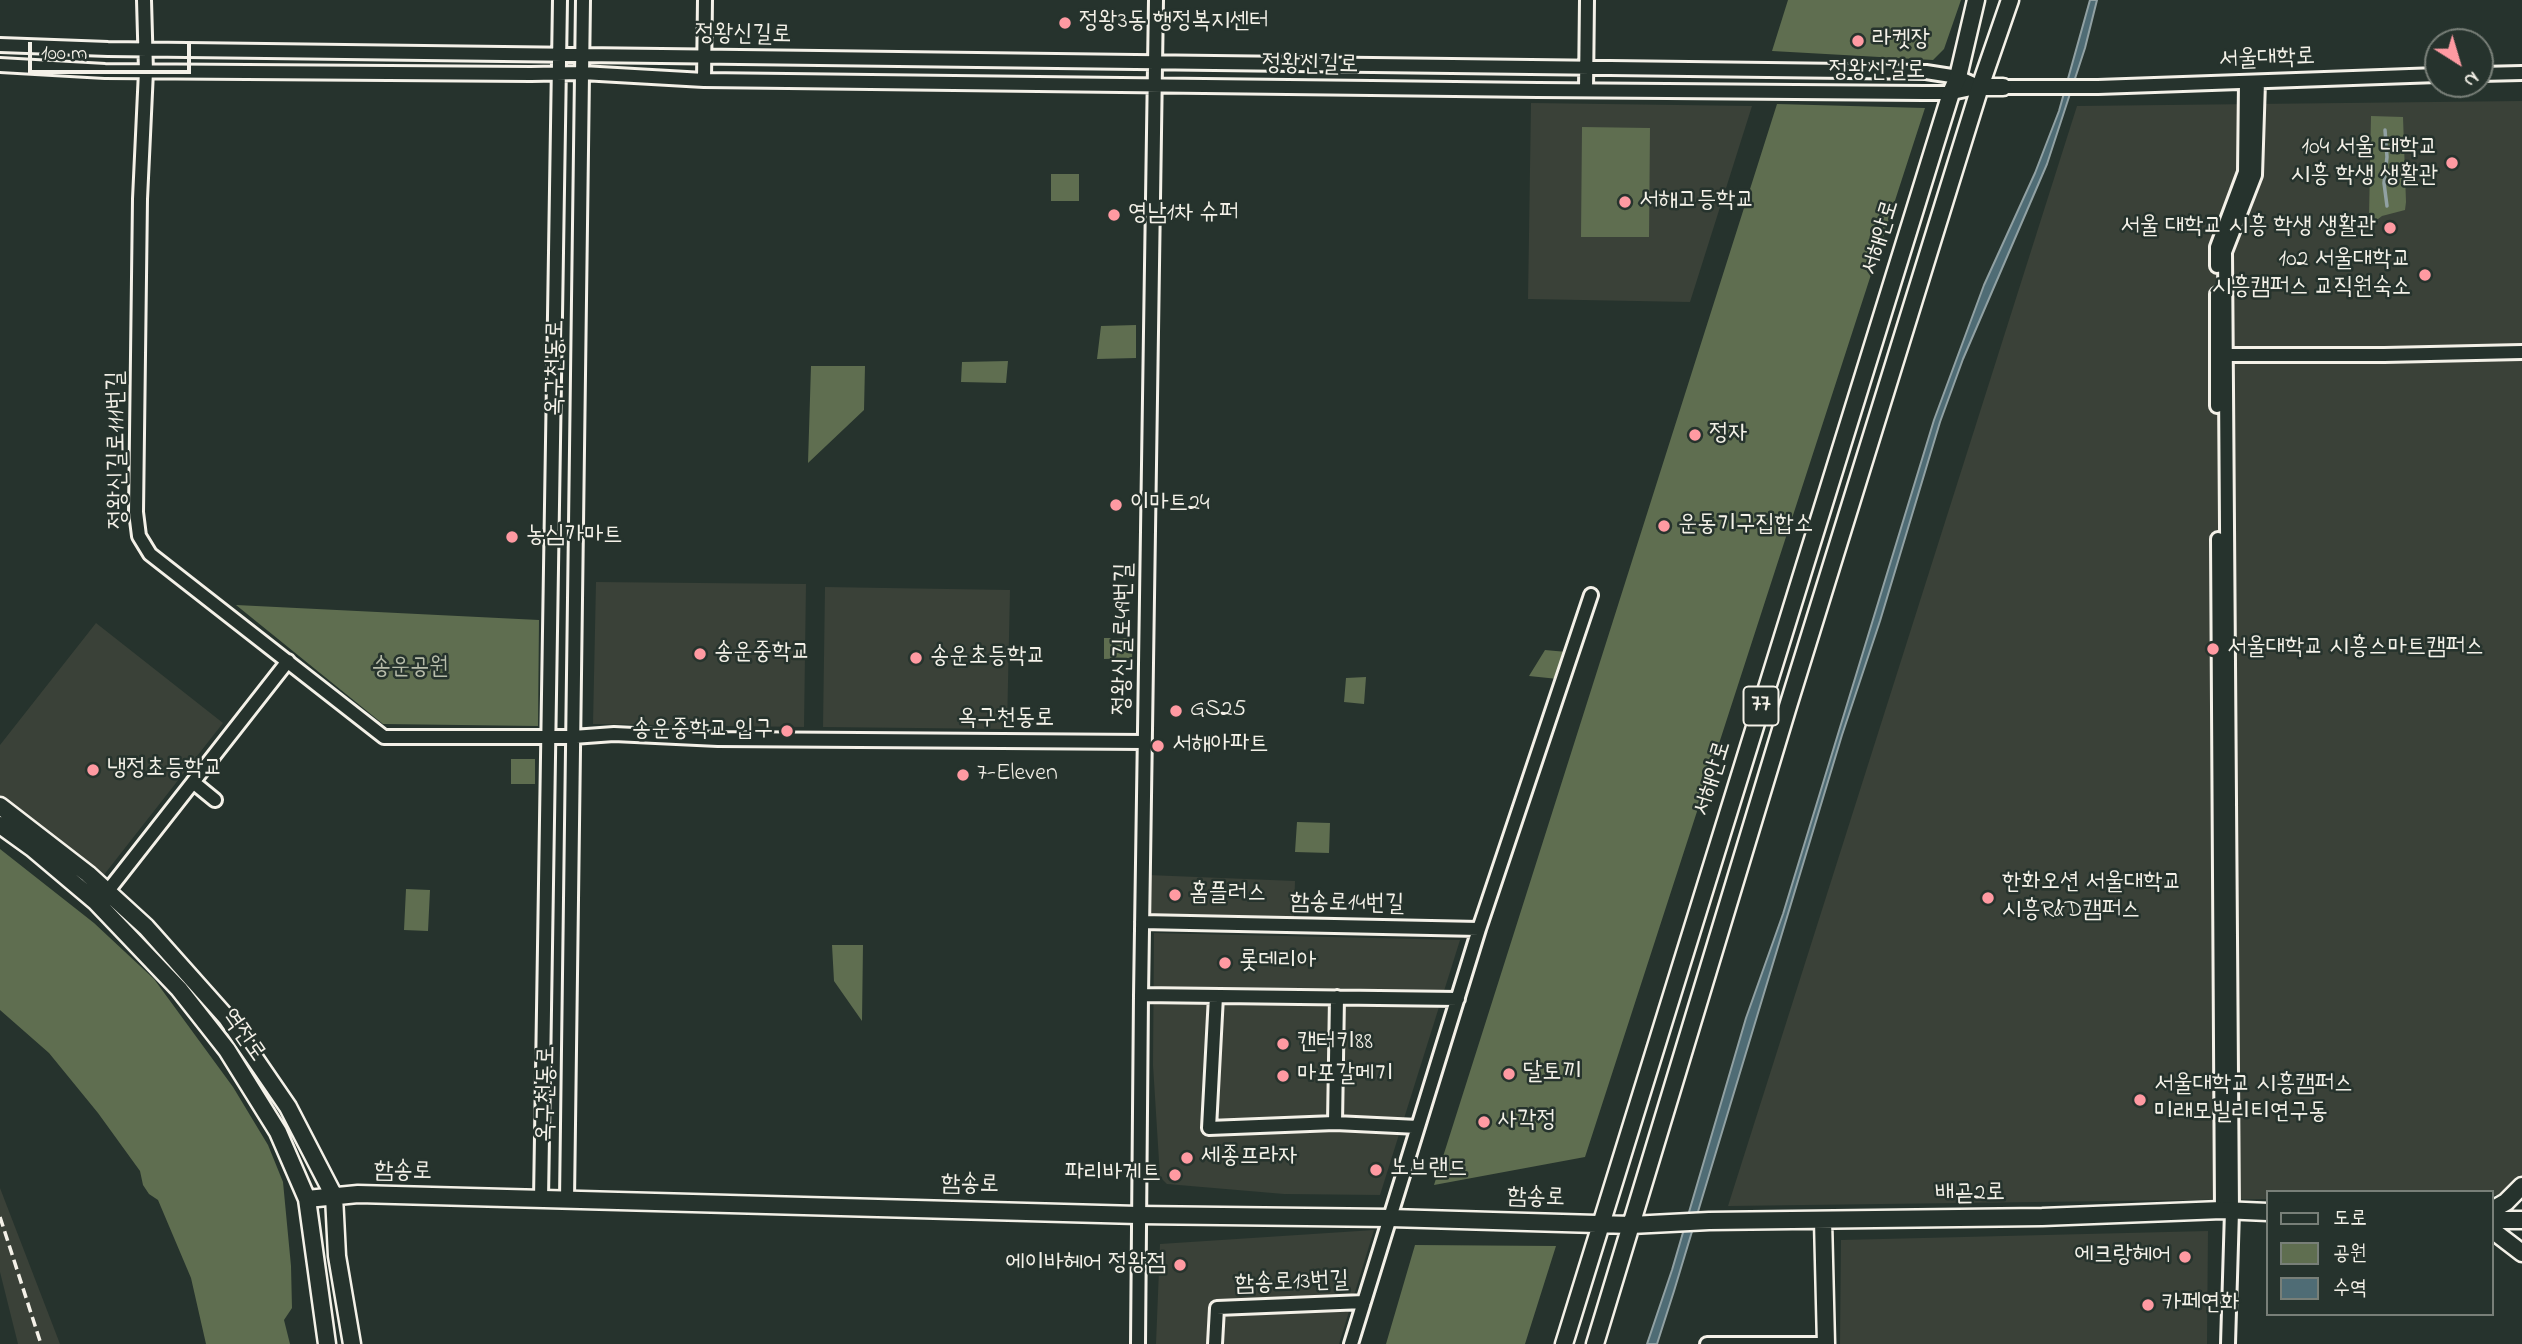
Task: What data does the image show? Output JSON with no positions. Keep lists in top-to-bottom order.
{
  "streets": {
    "main road": [
      "서해안로",
      "77",
      "역전로",
      "함송로",
      "배곧2로"
    ],
    "street": [
      "정왕신길로",
      "서울대학로",
      "옥구천동로",
      "정왕신길로111번길",
      "정왕신길로49번길",
      "함송로14번길",
      "함송로13번길"
    ]
  },
  "crossings": [
    ["정왕신길로", "서해안로"],
    ["정왕신길로", "옥구천동로"],
    ["정왕신길로", "정왕신길로111번길"],
    ["정왕신길로", "정왕신길로49번길"],
    ["서해안로", "함송로"],
    ["서해안로", "배곧2로"],
    ["옥구천동로", "정왕신길로111번길"],
    ["옥구천동로", "정왕신길로49번길"],
    ["옥구천동로", "함송로"],
    ["정왕신길로49번길", "함송로14번길"],
    ["정왕신길로49번길", "함송로"],
    ["역전로", "함송로"],
    ["함송로", "배곧2로"],
    ["함송로", "함송로13번길"]
  ],
  "parks": ["송운공원"],
  "places": [
    "정왕3동 행정복지센터",
    "라켓장",
    "104 서울 대학교 시흥 학생 생활관",
    "서해고등학교",
    "영남1차 슈퍼",
    "서울 대학교 시흥 학생 생활관",
    "102 서울대학교 시흥캠퍼스 교직원숙소",
    "정자",
    "이마트24",
    "운동기구집합소",
    "농심가마트",
    "서울대학교 시흥스마트캠퍼스",
    "송운중학교",
    "송운초등학교",
    "GS25",
    "송운중학교 입구",
    "서해아파트",
    "냉정초등학교",
    "7-Eleven",
    "홈플러스",
    "한화오션 서울대학교 시흥R&D캠퍼스",
    "롯데리아",
    "캔터키88",
    "달토끼",
    "마포갈메기",
    "서울대학교 시흥캠퍼스 미래모빌리티연구동",
    "사각정",
    "세종프라자",
    "노브랜드",
    "파리바게트",
    "에크랑헤어",
    "에이바헤어 정왕점",
    "카페연화"
  ],
  "legend": ["도로", "공원", "수역"],
  "scale_bar": "100 m",
  "north": "bottom right"
}
